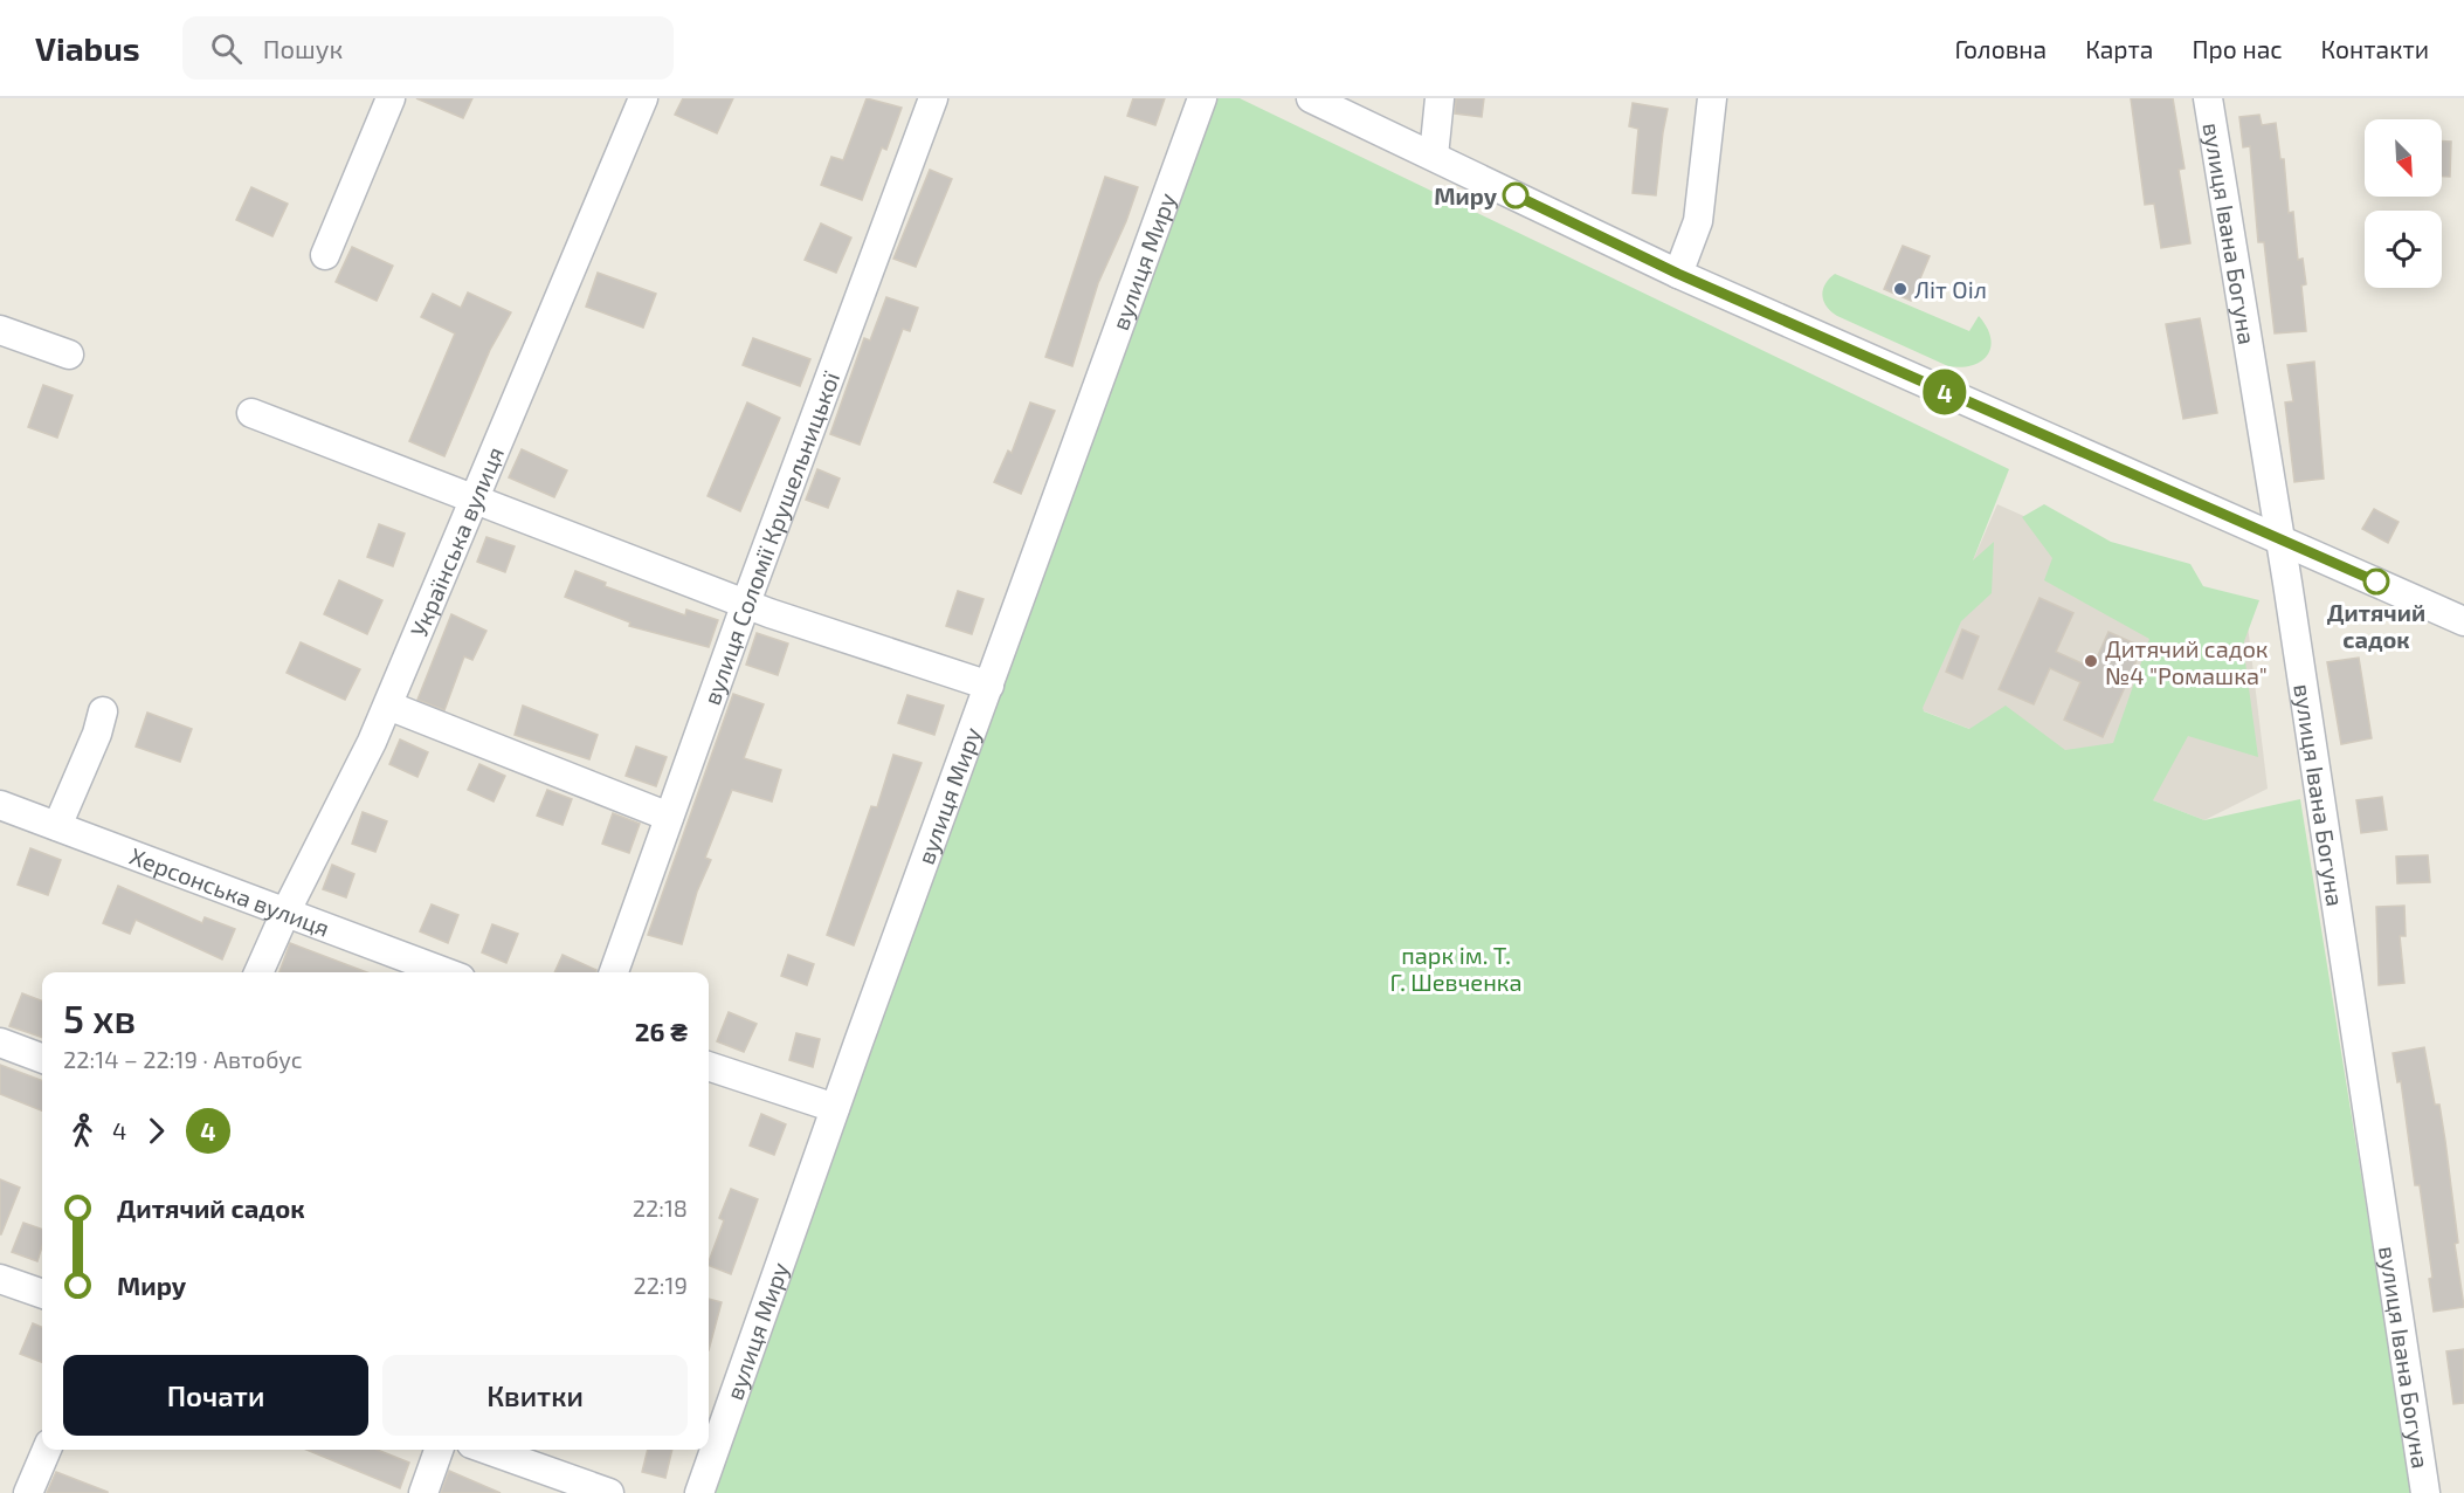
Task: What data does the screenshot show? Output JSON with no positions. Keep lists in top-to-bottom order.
{
  "streets": {
    "street": [
      "вулиця Івана Богуна",
      "вулиця Миру",
      "вулиця Соломії Крушельницької",
      "Українська вулиця",
      "Херсонська вулиця"
    ]
  },
  "crossings": [
    ["Українська вулиця", "Херсонська вулиця"]
  ],
  "parks": ["парк ім. Т. Г. Шевченка"],
  "places": [
    "Миру",
    "Літ Оіл",
    "Дитячий садок",
    "Дитячий садок №4 \"Ромашка\""
  ],
  "lines": ["bus line 4"],
  "north": "bottom right",
  "page": {
    "header": "Viabus",
    "search": "Пошук",
    "nav": [
      "Головна",
      "Карта",
      "Про нас",
      "Контакти"
    ],
    "on_map": "4",
    "heading": ["5 хв", "22:14 – 22:19 · Автобус", "26 ₴"],
    "legs": ["4", "4"],
    "list": [
      {
        "name": "Дитячий садок",
        "value": "22:18"
      },
      {
        "name": "Миру",
        "value": "22:19"
      }
    ],
    "buttons": ["Почати", "Квитки"]
  }
}
